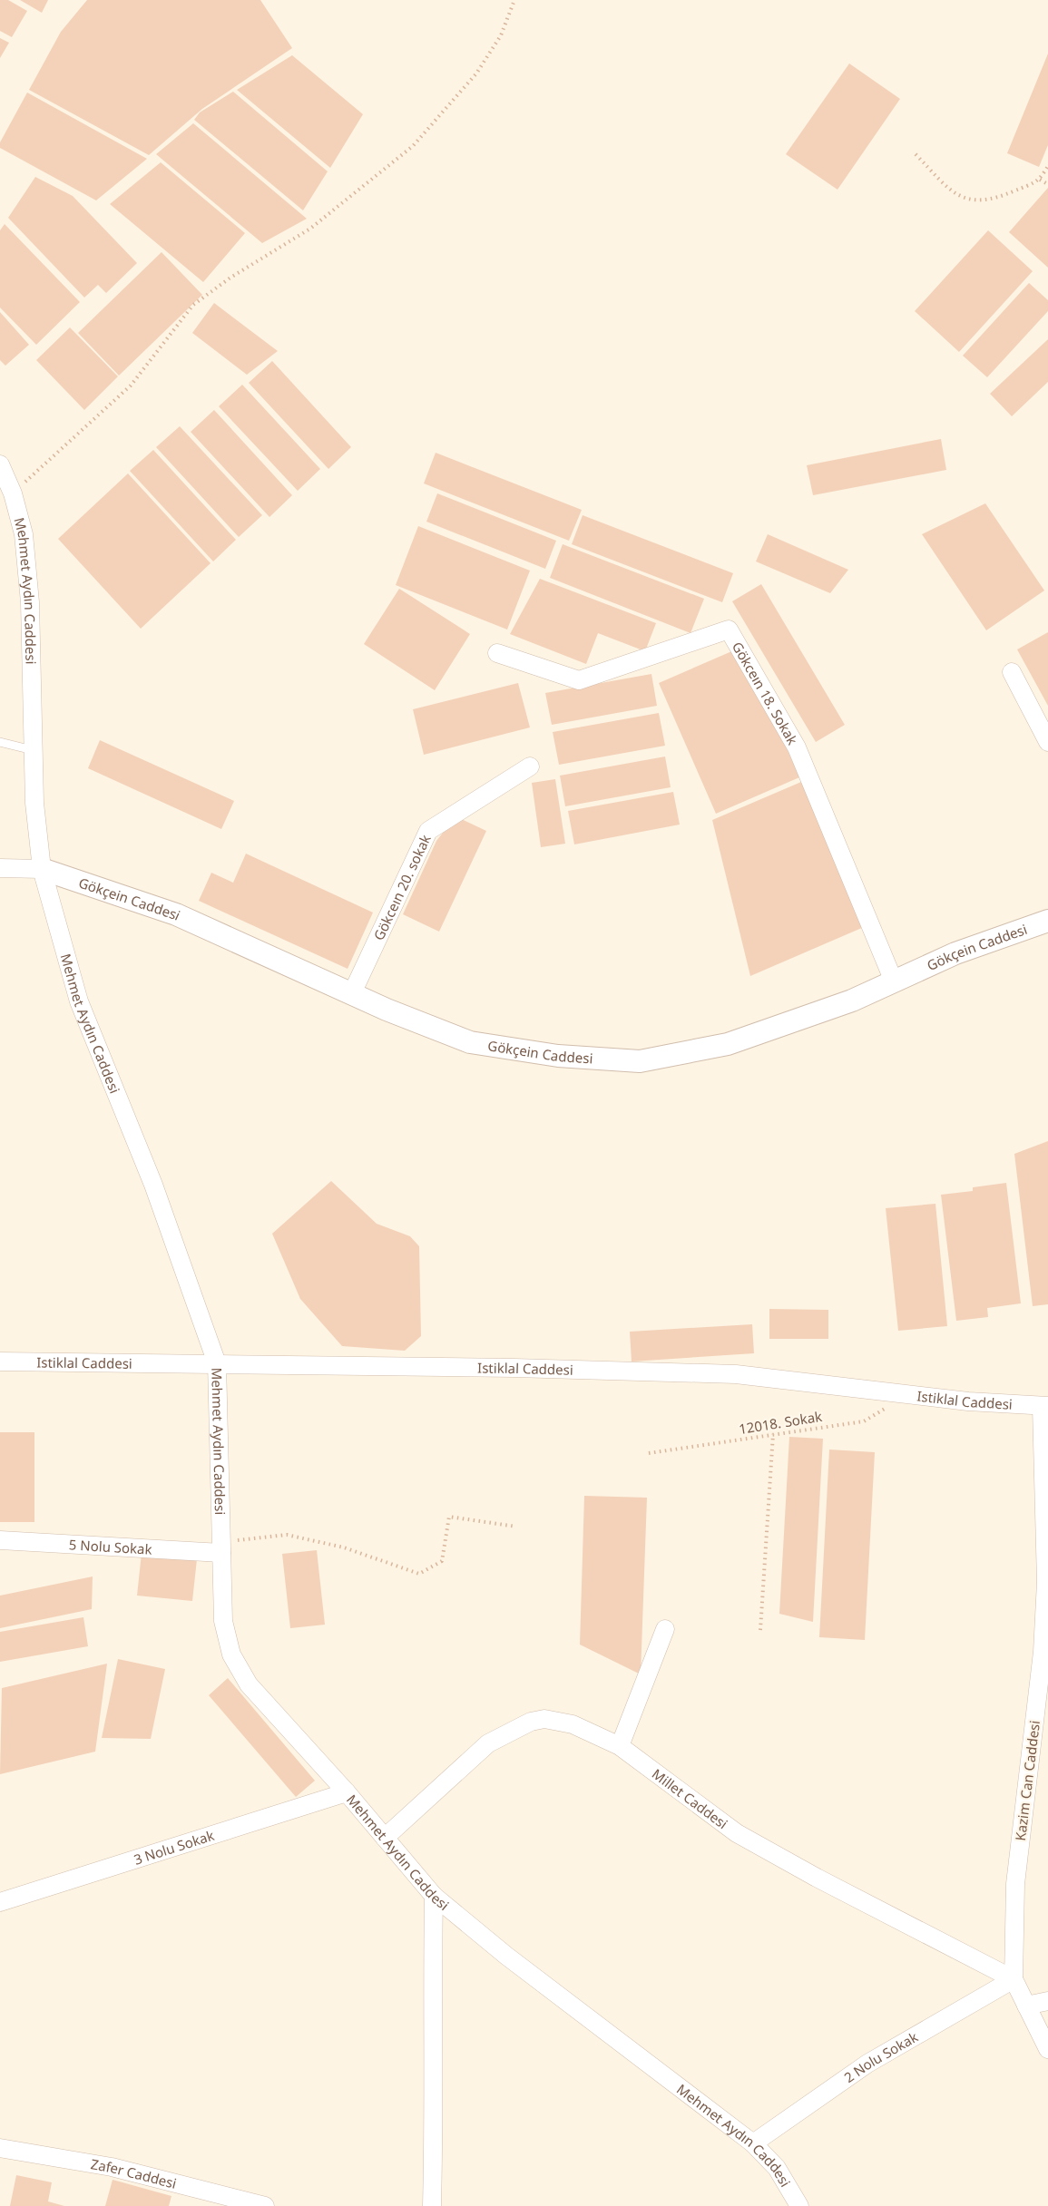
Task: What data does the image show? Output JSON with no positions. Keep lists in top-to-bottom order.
{
  "streets": {
    "street": [
      "Mehmet Aydın Caddesi",
      "Gökceın 18. Sokak",
      "Gökceın 20. sokak",
      "Gökçein Caddesi",
      "Istiklal Caddesi",
      "5 Nolu Sokak",
      "Kazim Can Caddesi",
      "Millet Caddesi",
      "3 Nolu Sokak",
      "2 Nolu Sokak",
      "Zafer Caddesi"
    ],
    "path": ["12018. Sokak"]
  },
  "crossings": [
    ["Mehmet Aydın Caddesi", "Gökçein Caddesi"],
    ["Mehmet Aydın Caddesi", "Istiklal Caddesi"],
    ["Mehmet Aydın Caddesi", "5 Nolu Sokak"],
    ["Mehmet Aydın Caddesi", "Millet Caddesi"],
    ["Mehmet Aydın Caddesi", "3 Nolu Sokak"],
    ["Mehmet Aydın Caddesi", "2 Nolu Sokak"],
    ["Gökceın 18. Sokak", "Gökçein Caddesi"],
    ["Gökceın 20. sokak", "Gökçein Caddesi"],
    ["Istiklal Caddesi", "12018. Sokak"],
    ["Istiklal Caddesi", "Kazim Can Caddesi"],
    ["Kazim Can Caddesi", "Millet Caddesi"],
    ["Kazim Can Caddesi", "2 Nolu Sokak"],
    ["Millet Caddesi", "2 Nolu Sokak"]
  ]
}
